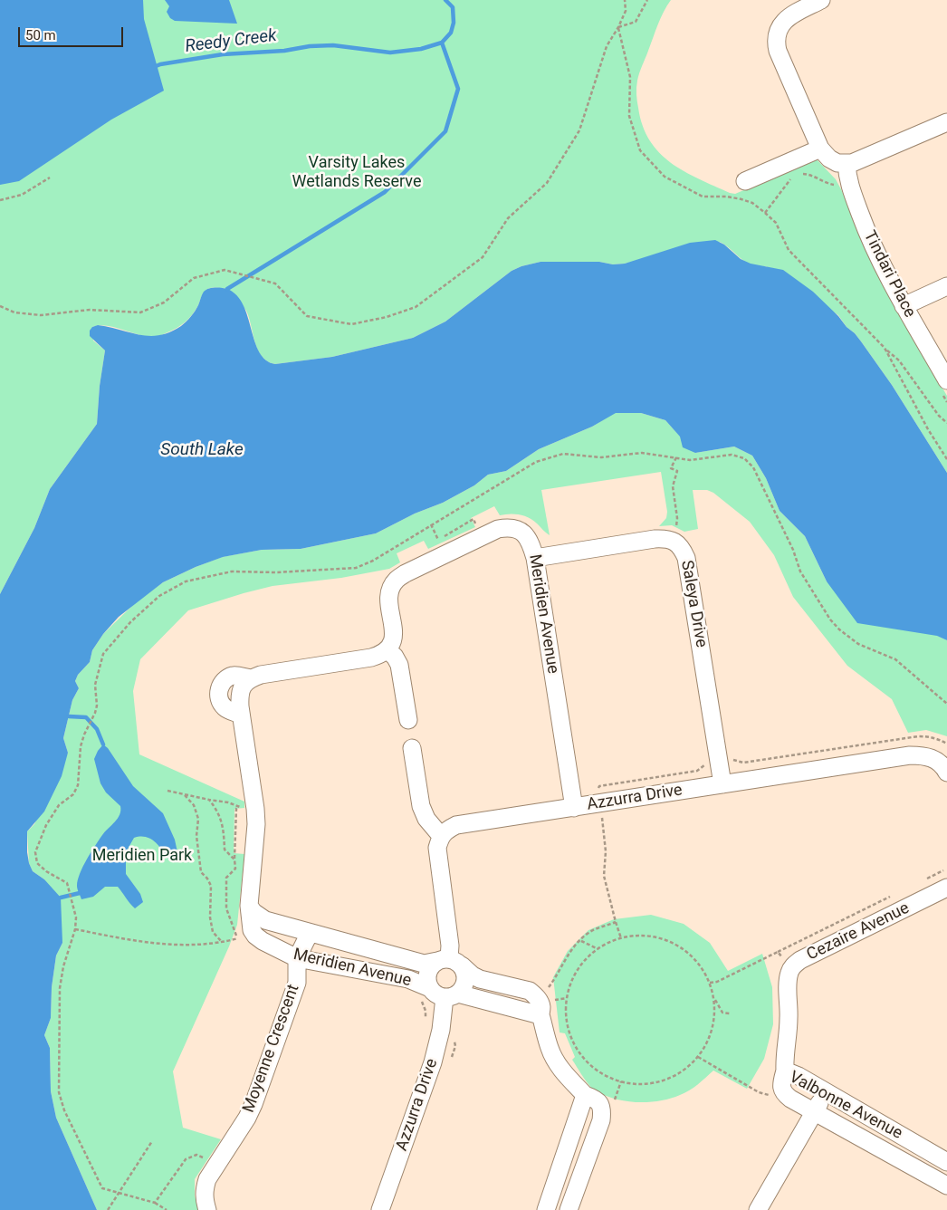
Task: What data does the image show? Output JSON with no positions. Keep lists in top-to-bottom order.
{
  "streets": {
    "street": [
      "Tindari Place",
      "Saleya Drive",
      "Meridien Avenue",
      "Azzurra Drive",
      "Cezaire Avenue",
      "Moyenne Crescent",
      "Valbonne Avenue"
    ]
  },
  "crossings": [
    ["Saleya Drive", "Meridien Avenue"],
    ["Saleya Drive", "Azzurra Drive"],
    ["Meridien Avenue", "Azzurra Drive"],
    ["Meridien Avenue", "Moyenne Crescent"],
    ["Cezaire Avenue", "Valbonne Avenue"]
  ],
  "water": ["Reedy Creek", "South Lake"],
  "parks": ["Varsity Lakes Wetlands Reserve", "Meridien Park"],
  "scale_bar": "50 m"
}
